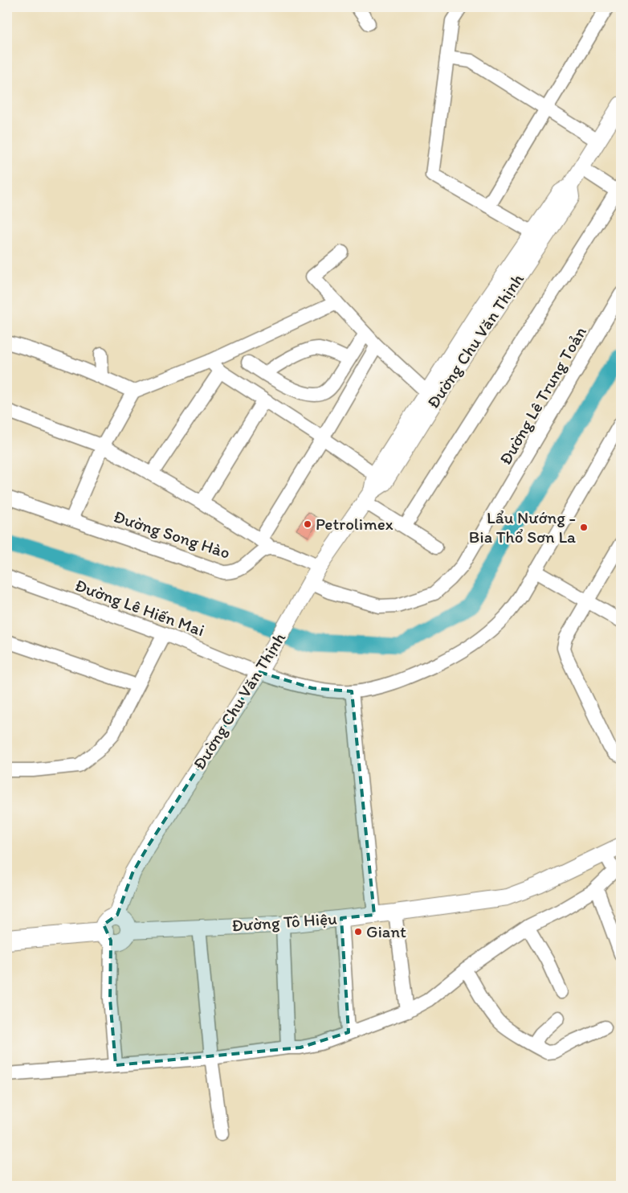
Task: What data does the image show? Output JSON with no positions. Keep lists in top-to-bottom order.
{
  "streets": {
    "main road": ["Đường Chu Văn Thịnh", "Đường Tô Hiệu"],
    "street": ["Đường Lê Trung Toản", "Đường Song Hào", "Đường Lê Hiến Mai"]
  },
  "crossings": [
    ["Đường Chu Văn Thịnh", "Đường Lê Trung Toản"],
    ["Đường Chu Văn Thịnh", "Đường Lê Hiến Mai"],
    ["Đường Chu Văn Thịnh", "Đường Tô Hiệu"]
  ],
  "places": ["Petrolimex", "Lẩu Nướng - Bia Thổ Sơn La", "Giant"]
}
